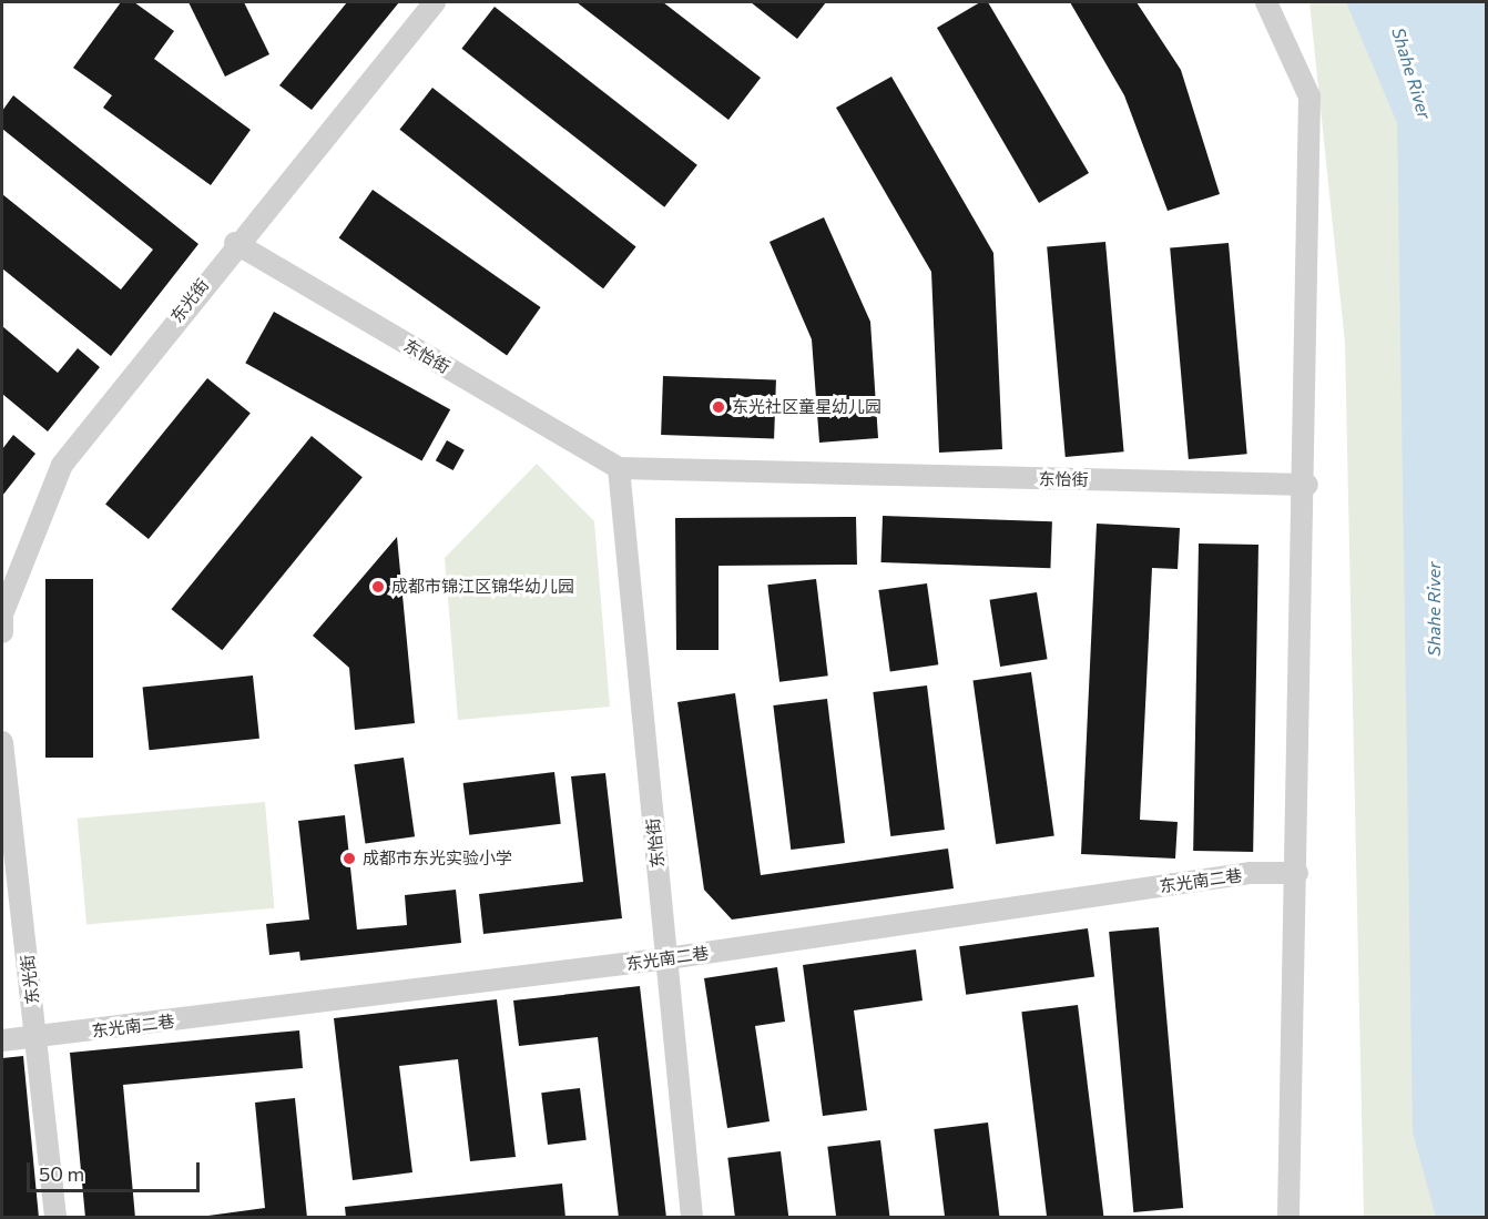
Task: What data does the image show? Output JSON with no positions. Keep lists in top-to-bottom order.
{
  "streets": {
    "street": ["东光街", "东怡街", "东光南二巷"]
  },
  "crossings": [
    ["东光街", "东怡街"],
    ["东光街", "东光南二巷"],
    ["东怡街", "东光南二巷"]
  ],
  "water": ["Shahe River"],
  "places": ["东光社区童星幼儿园", "成都市锦江区锦华幼儿园", "成都市东光实验小学"],
  "scale_bar": "50 m"
}
